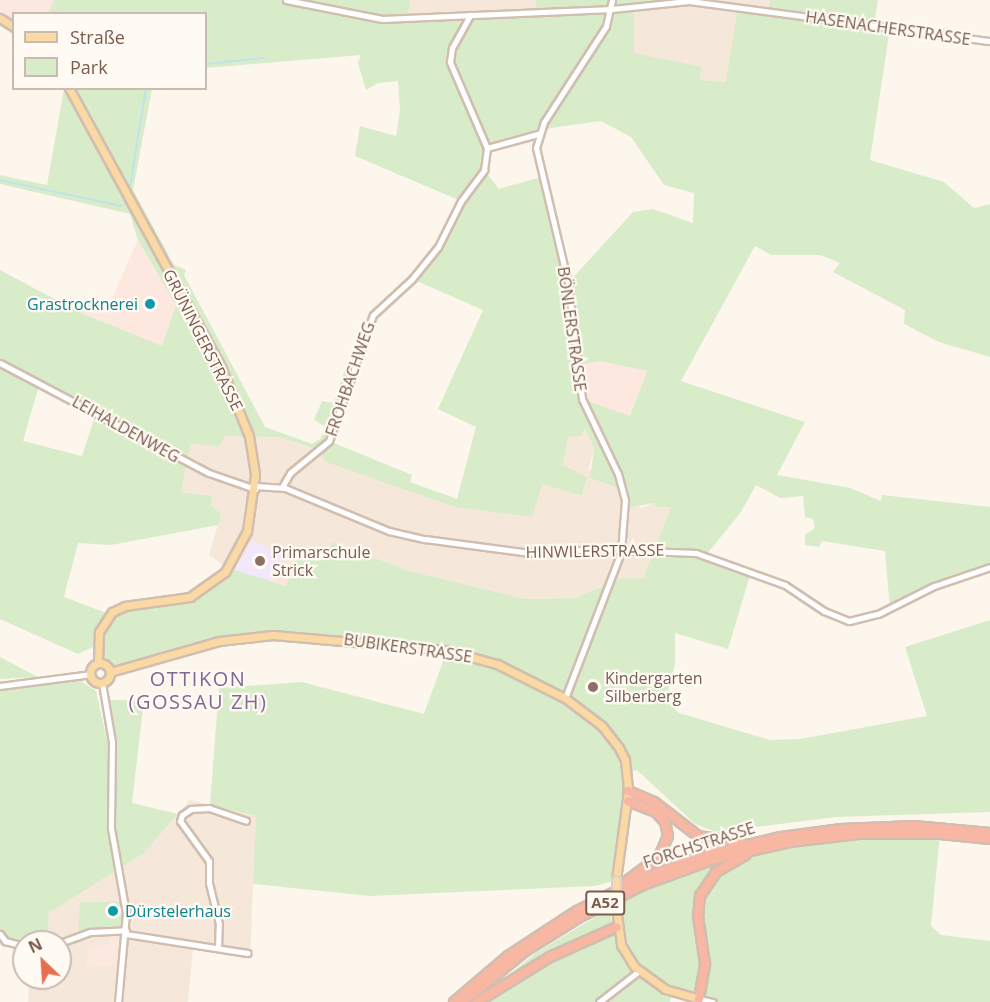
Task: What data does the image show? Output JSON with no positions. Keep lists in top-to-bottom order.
{
  "streets": {
    "highway": ["FORCHSTRASSE", "A52"],
    "main road": ["GRÜNINGERSTRASSE", "BUBIKERSTRASSE"],
    "street": [
      "HASENACHERSTRASSE",
      "BÖNLERSTRASSE",
      "FROHBACHWEG",
      "LEIHALDENWEG",
      "HINWILERSTRASSE"
    ]
  },
  "crossings": [
    ["BÖNLERSTRASSE", "HINWILERSTRASSE"],
    ["BÖNLERSTRASSE", "BUBIKERSTRASSE"],
    ["GRÜNINGERSTRASSE", "LEIHALDENWEG"],
    ["GRÜNINGERSTRASSE", "HINWILERSTRASSE"],
    ["FROHBACHWEG", "HINWILERSTRASSE"],
    ["LEIHALDENWEG", "HINWILERSTRASSE"]
  ],
  "districts": ["OTTIKON (GOSSAU ZH)"],
  "places": [
    "Grastrocknerei",
    "Primarschule Strick",
    "Kindergarten Silberberg",
    "Dürstelerhaus"
  ],
  "legend": ["Straße", "Park"],
  "north": "top left"
}
